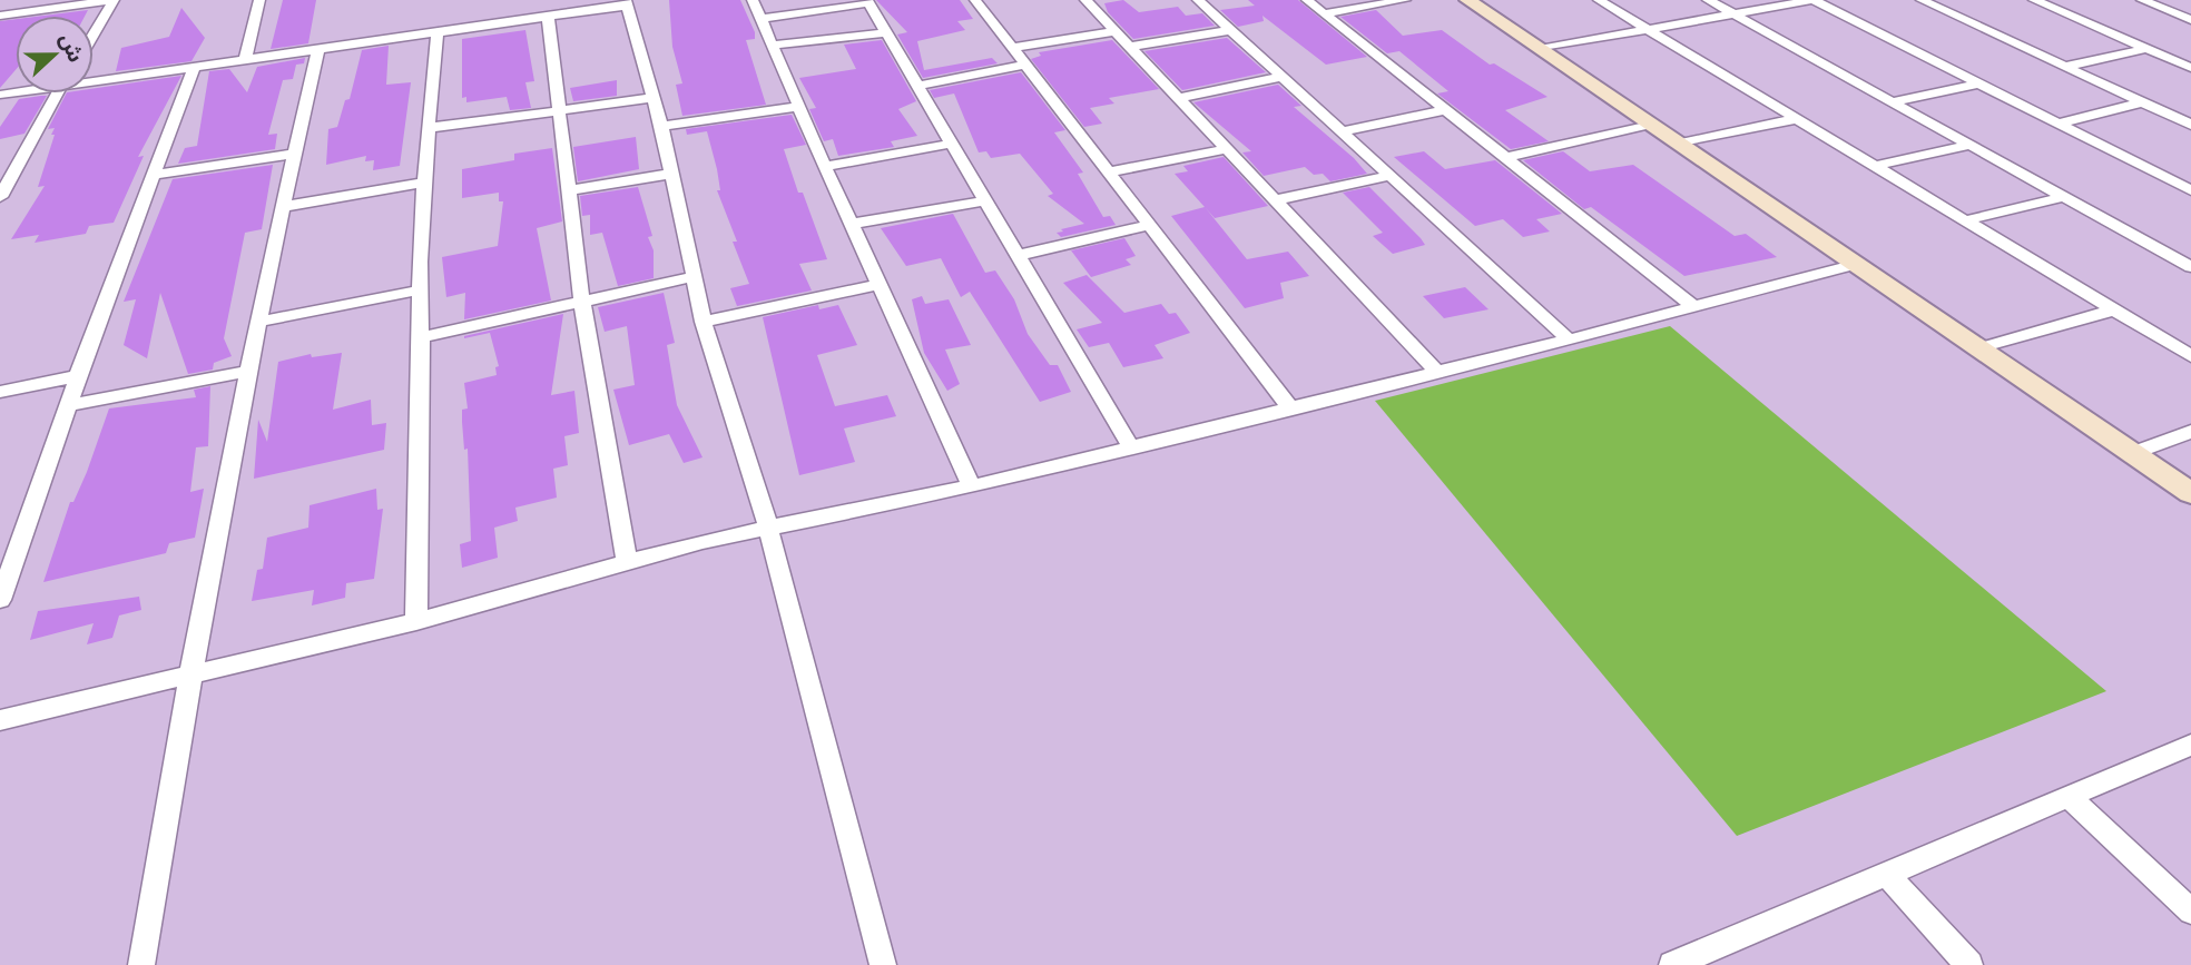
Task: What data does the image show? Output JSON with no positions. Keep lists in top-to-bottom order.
{
  "north": "right"
}
